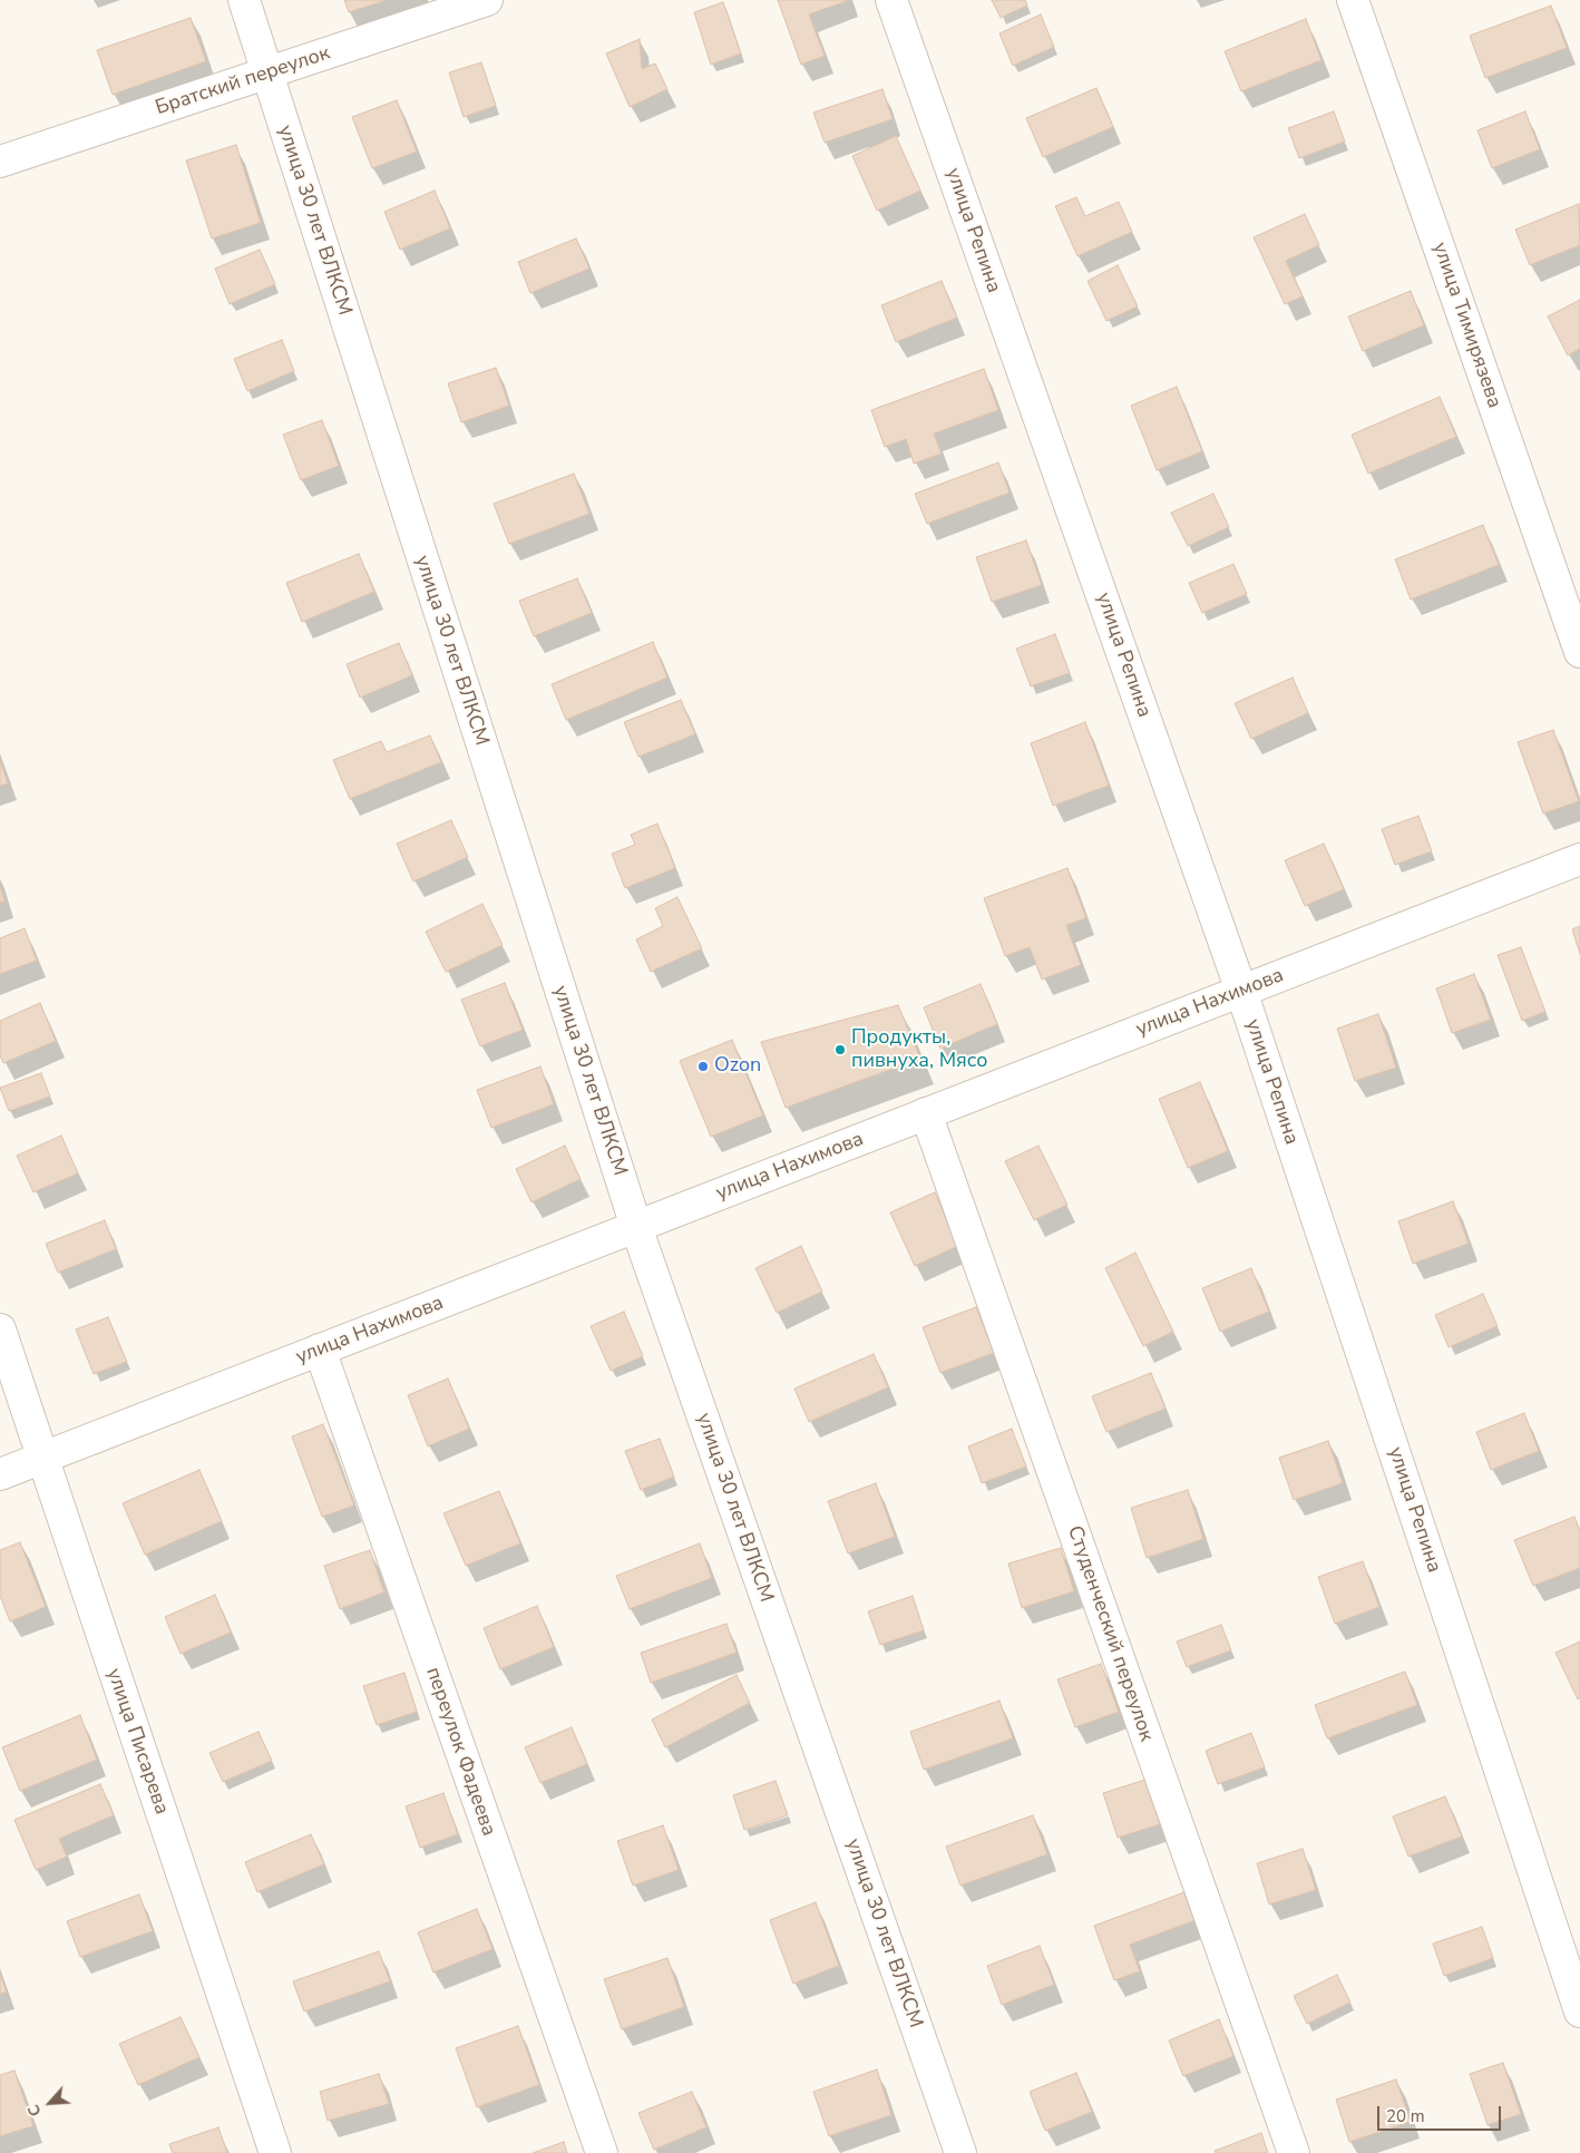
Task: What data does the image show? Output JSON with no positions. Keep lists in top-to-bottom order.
{
  "streets": {
    "street": [
      "Братский переулок",
      "улица 30 лет ВЛКСМ",
      "улица Репина",
      "улица Тимирязева",
      "улица Нахимова",
      "Студенческий переулок",
      "улица Писарева",
      "переулок Фадеева"
    ]
  },
  "crossings": [
    ["Братский переулок", "улица 30 лет ВЛКСМ"],
    ["улица 30 лет ВЛКСМ", "улица Нахимова"],
    ["улица Репина", "улица Нахимова"],
    ["улица Нахимова", "Студенческий переулок"],
    ["улица Нахимова", "улица Писарева"],
    ["улица Нахимова", "переулок Фадеева"]
  ],
  "places": ["Продукты, пивнуха, Мясо", "Ozon"],
  "scale_bar": "20 m",
  "north": "bottom left"
}
